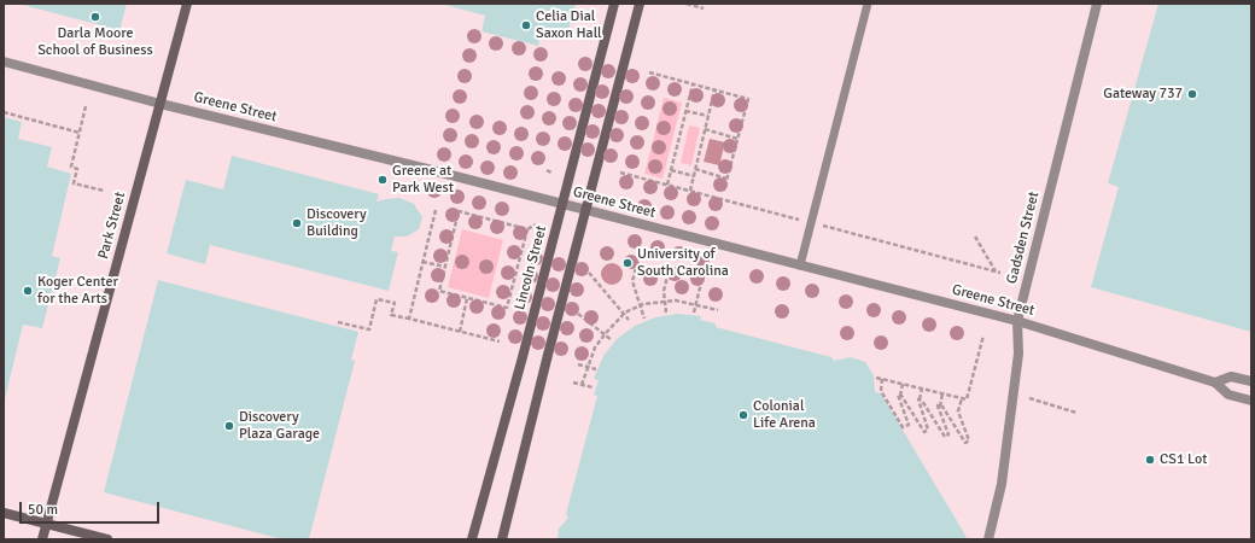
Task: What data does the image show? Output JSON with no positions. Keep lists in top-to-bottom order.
{
  "streets": {
    "street": [
      "Greene Street",
      "Park Street",
      "Gadsden Street",
      "Lincoln Street"
    ]
  },
  "crossings": [
    ["Greene Street", "Park Street"],
    ["Greene Street", "Gadsden Street"],
    ["Greene Street", "Lincoln Street"]
  ],
  "places": [
    "Darla Moore School of Business",
    "Celia Dial Saxon Hall",
    "Gateway 737",
    "Greene at Park West",
    "Discovery Building",
    "University of South Carolina",
    "Koger Center for the Arts",
    "Colonial Life Arena",
    "Discovery Plaza Garage",
    "CS1 Lot"
  ],
  "scale_bar": "50 m"
}
